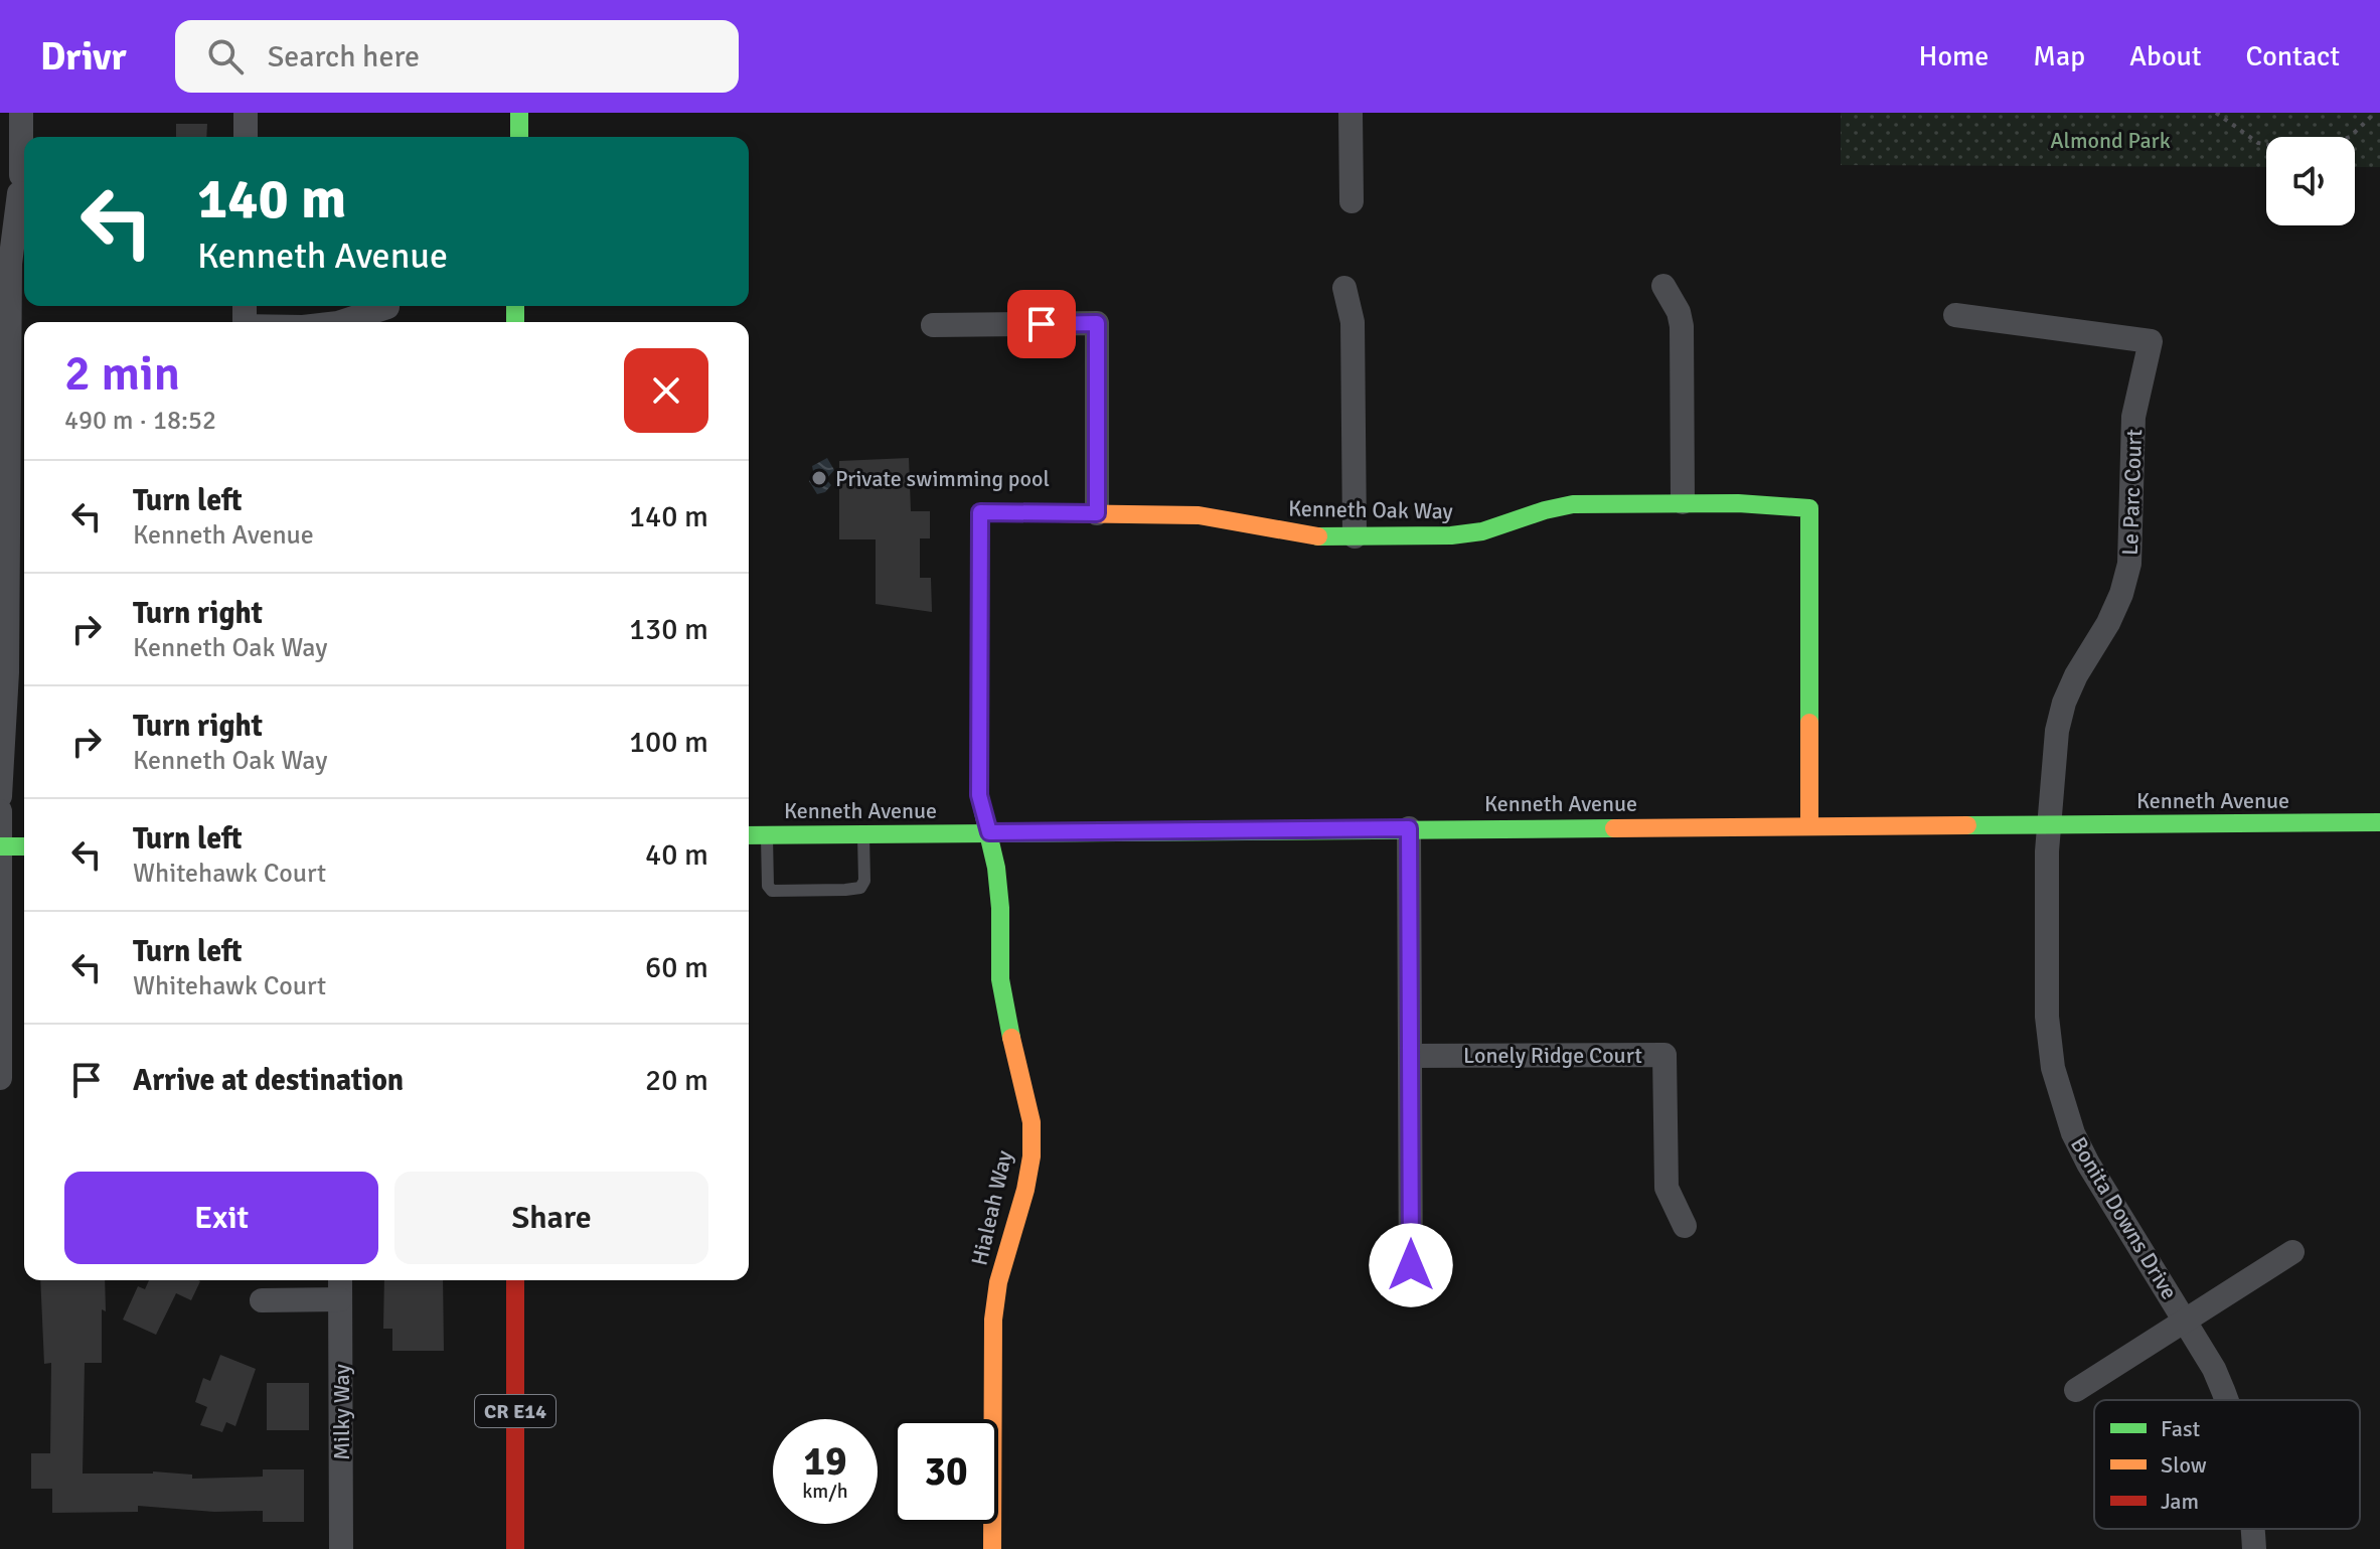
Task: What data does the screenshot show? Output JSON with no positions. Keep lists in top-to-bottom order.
{
  "streets": {
    "street": [
      "Le Parc Court",
      "Kenneth Oak Way",
      "Kenneth Avenue",
      "Lonely Ridge Court",
      "Hialeah Way",
      "Bonita Downs Drive",
      "CR E14",
      "Milky Way"
    ]
  },
  "crossings": [
    ["Le Parc Court", "Kenneth Avenue"],
    ["Le Parc Court", "Bonita Downs Drive"],
    ["Kenneth Oak Way", "Kenneth Avenue"],
    ["Kenneth Oak Way", "Hialeah Way"],
    ["Kenneth Avenue", "Hialeah Way"],
    ["Kenneth Avenue", "Bonita Downs Drive"]
  ],
  "parks": ["Almond Park"],
  "places": ["Private swimming pool"],
  "legend": ["Fast", "Slow", "Jam"],
  "page": {
    "header": "Drivr",
    "search": "Search here",
    "nav": [
      "Home",
      "Map",
      "About",
      "Contact"
    ],
    "turn": ["140 m", "Kenneth Avenue"],
    "heading": ["2 min", "490 m · 18:52"],
    "list": [
      {
        "name": "Turn left",
        "note": "Kenneth Avenue",
        "value": "140 m"
      },
      {
        "name": "Turn right",
        "note": "Kenneth Oak Way",
        "value": "130 m"
      },
      {
        "name": "Turn right",
        "note": "Kenneth Oak Way",
        "value": "100 m"
      },
      {
        "name": "Turn left",
        "note": "Whitehawk Court",
        "value": "40 m"
      },
      {
        "name": "Turn left",
        "note": "Whitehawk Court",
        "value": "60 m"
      },
      {
        "name": "Arrive at destination",
        "value": "20 m"
      }
    ],
    "buttons": ["Exit", "Share"],
    "speed": "19 km/h",
    "limit": "30"
  }
}
